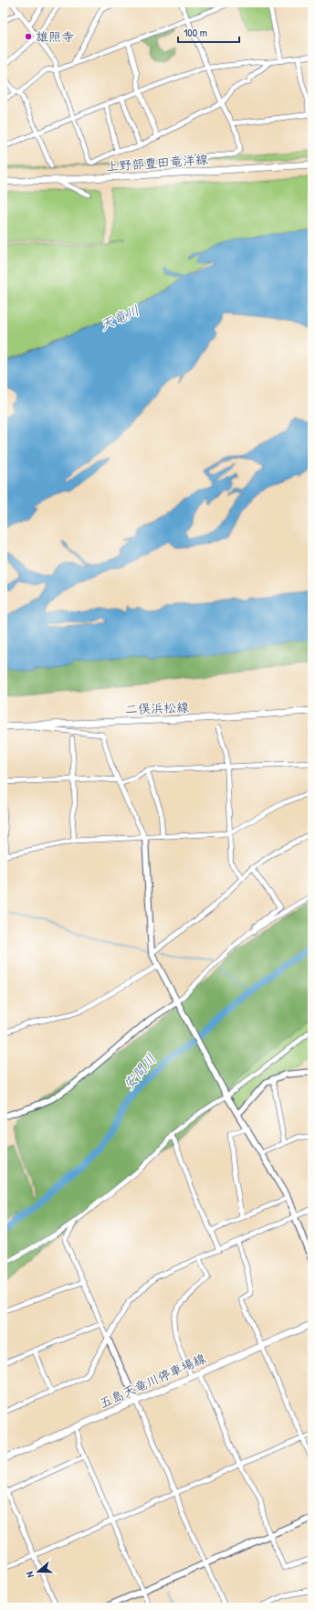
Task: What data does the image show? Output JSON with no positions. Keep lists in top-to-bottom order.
{
  "streets": {
    "main road": ["上野部豊田竜洋線", "二俣浜松線", "五島天竜川停車場線"]
  },
  "water": ["天竜川", "安間川"],
  "places": ["雄照寺"],
  "scale_bar": "100 m",
  "north": "left"
}
